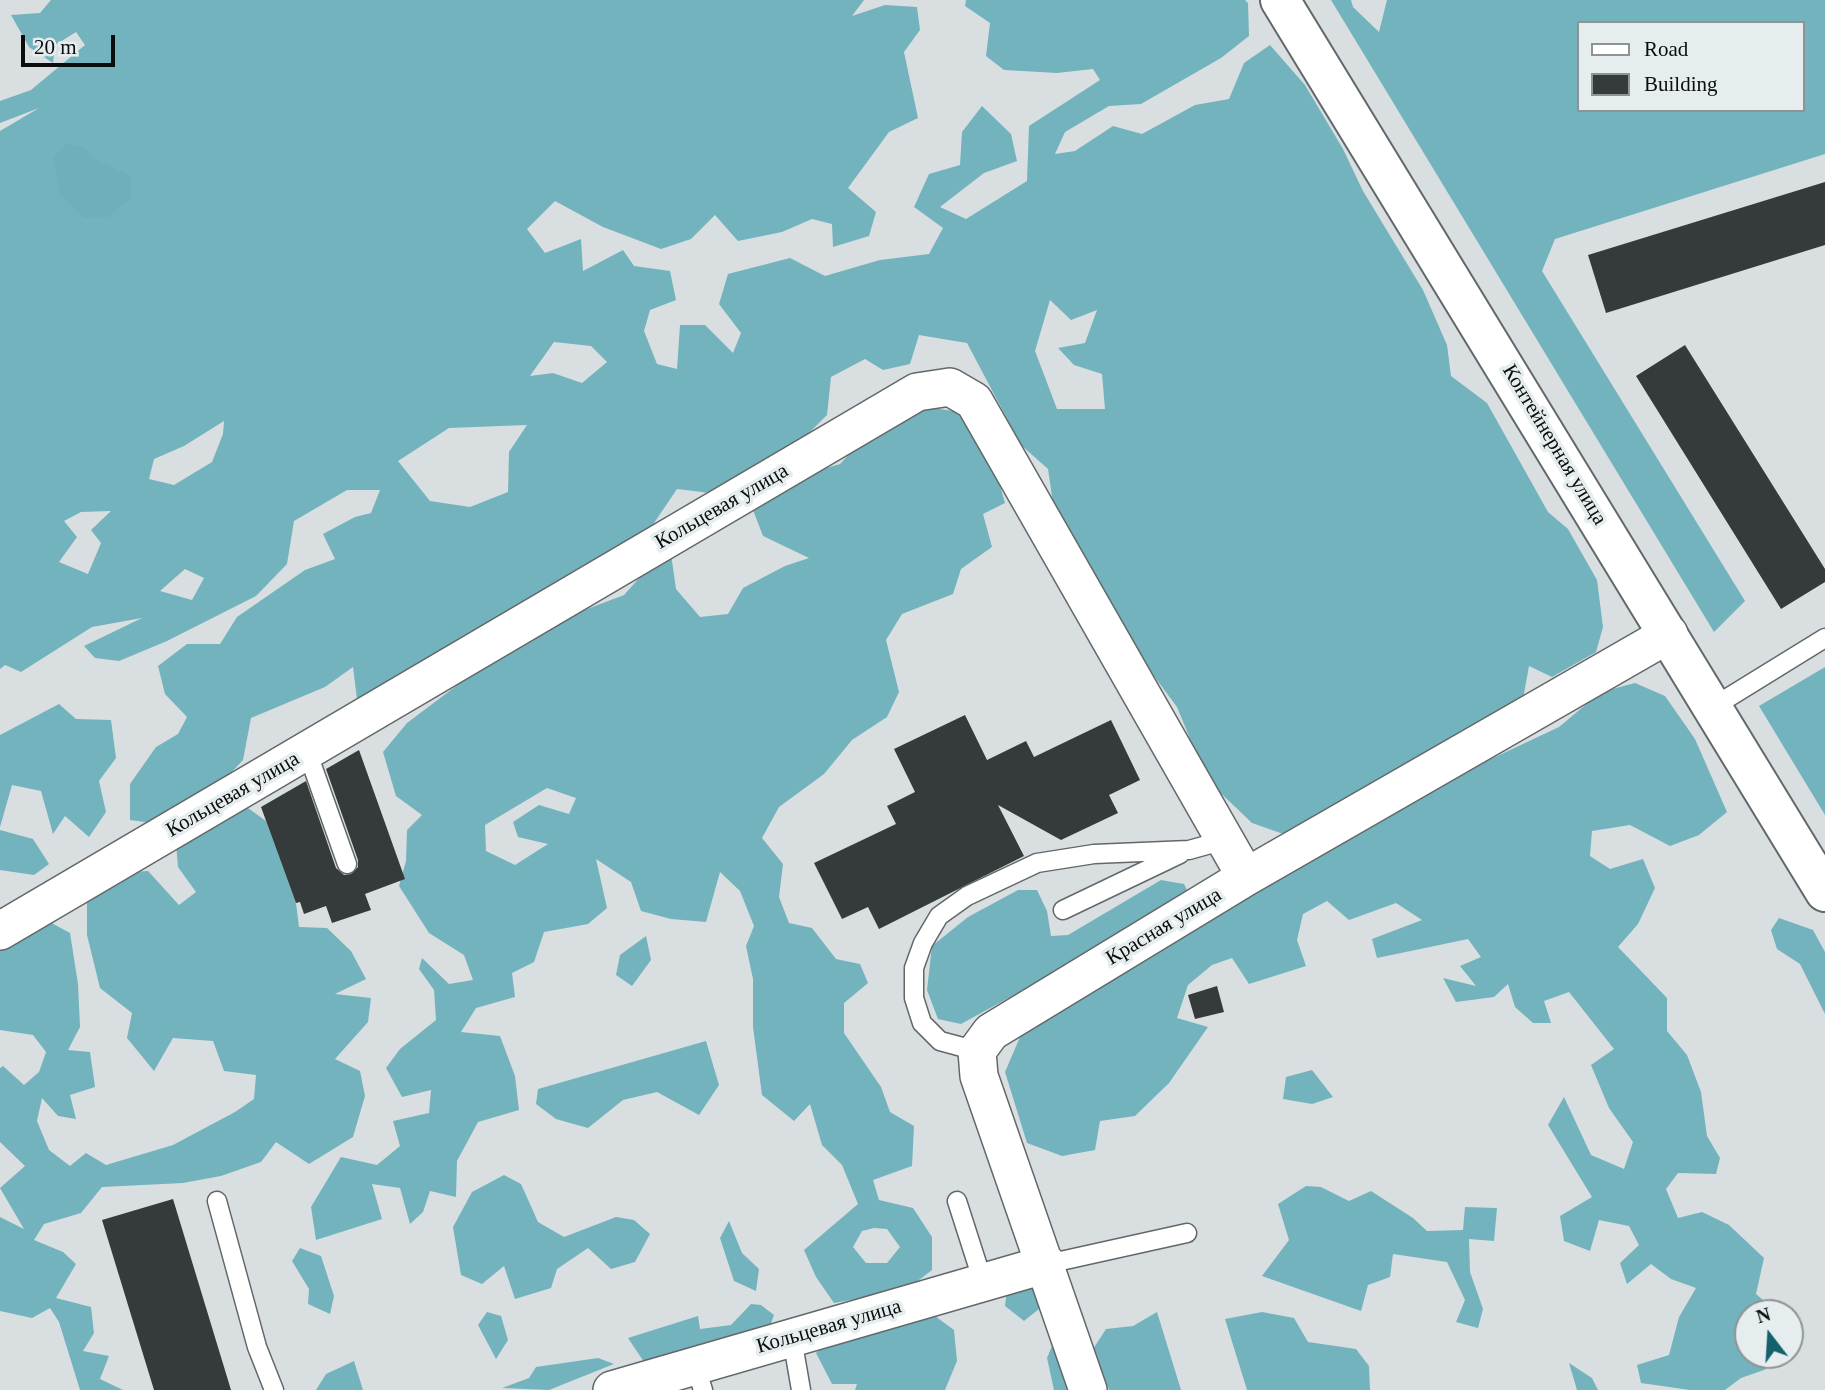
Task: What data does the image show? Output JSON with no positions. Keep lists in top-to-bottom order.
{
  "streets": {
    "street": ["Контейнерная улица", "Кольцевая улица", "Красная улица"]
  },
  "crossings": [
    ["Контейнерная улица", "Красная улица"],
    ["Кольцевая улица", "Красная улица"]
  ],
  "legend": ["Road", "Building"],
  "scale_bar": "20 m",
  "north": "top"
}
